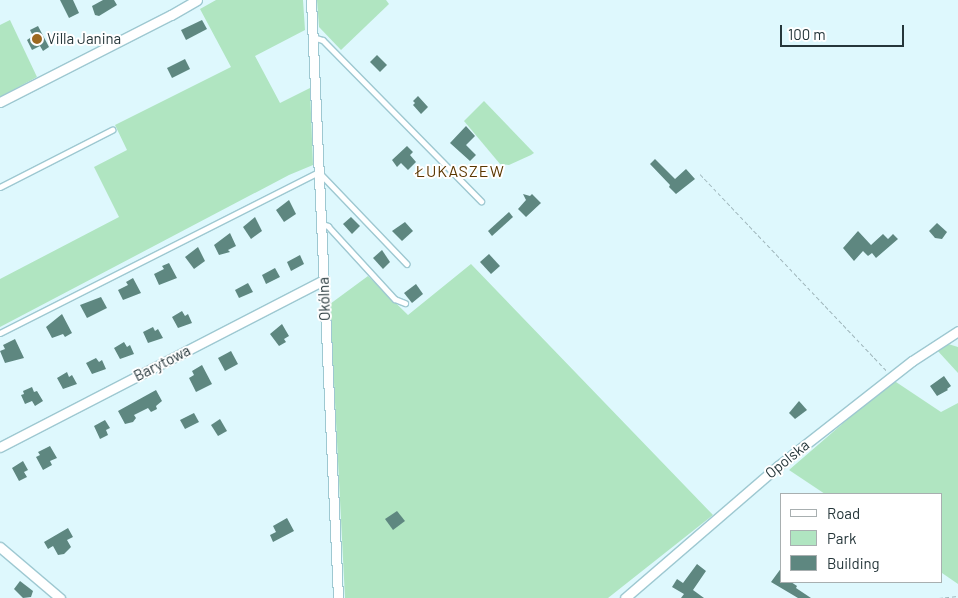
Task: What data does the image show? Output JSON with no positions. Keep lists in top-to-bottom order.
{
  "streets": {
    "street": ["Okólna", "Barytowa", "Opolska"]
  },
  "crossings": [
    ["Okólna", "Barytowa"]
  ],
  "districts": ["ŁUKASZEW"],
  "places": ["Villa Janina"],
  "legend": ["Road", "Park", "Building"],
  "scale_bar": "100 m"
}
